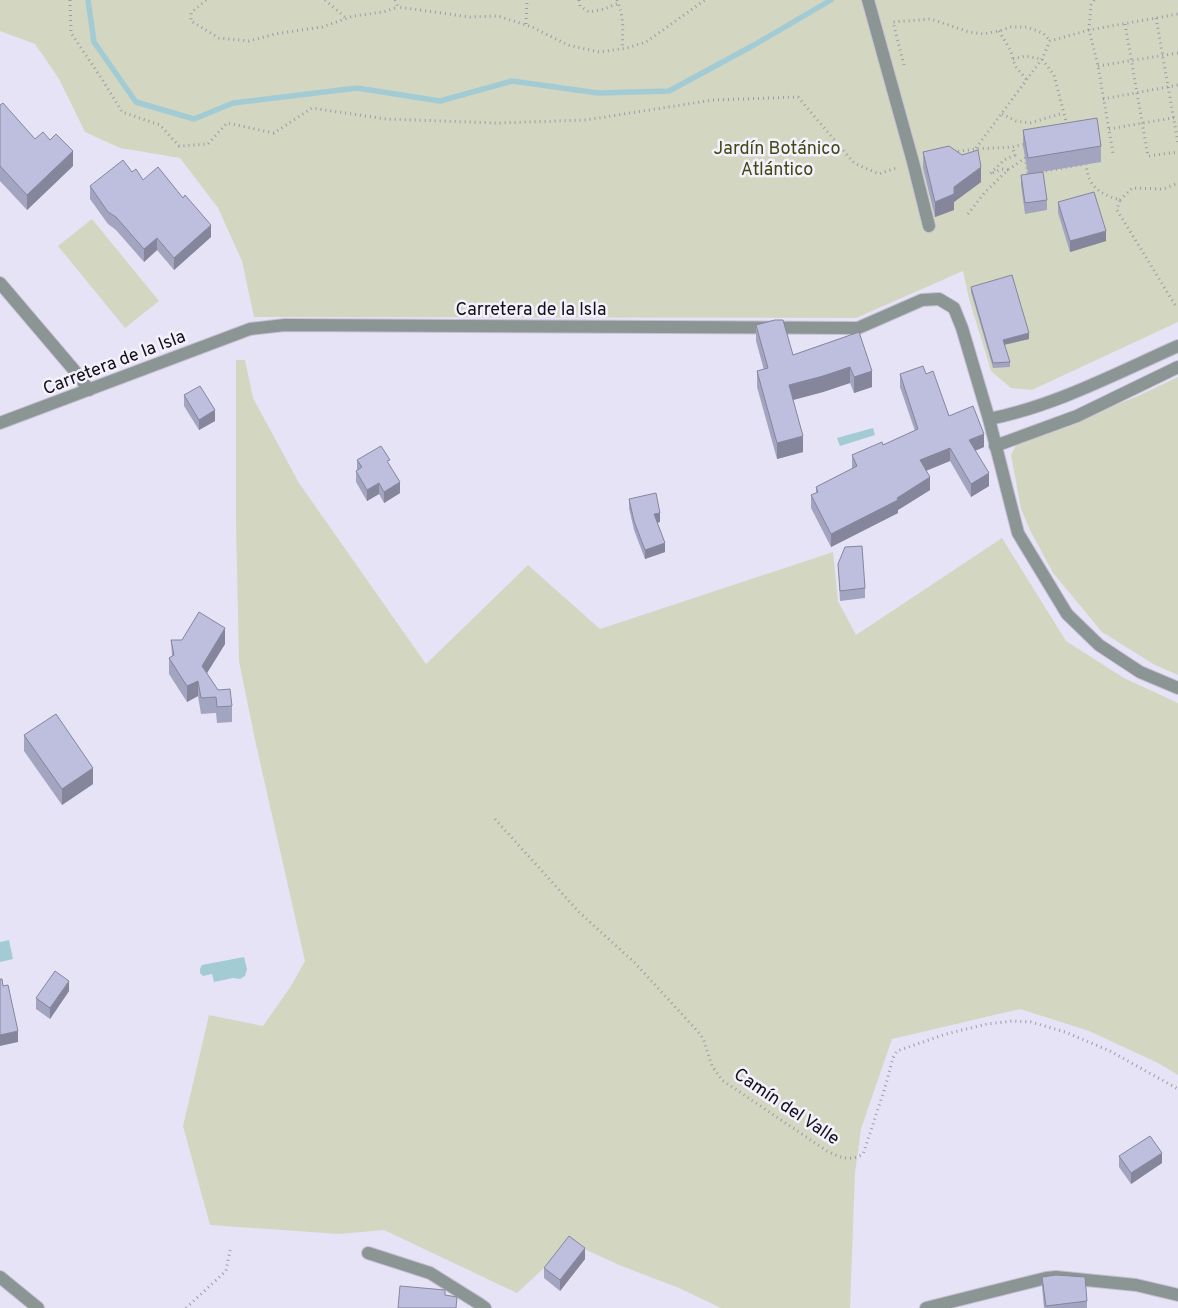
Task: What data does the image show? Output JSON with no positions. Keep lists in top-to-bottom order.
{
  "streets": {
    "street": ["Carretera de la Isla"],
    "path": ["Camín del Valle"]
  },
  "parks": ["Jardín Botánico Atlántico"]
}
